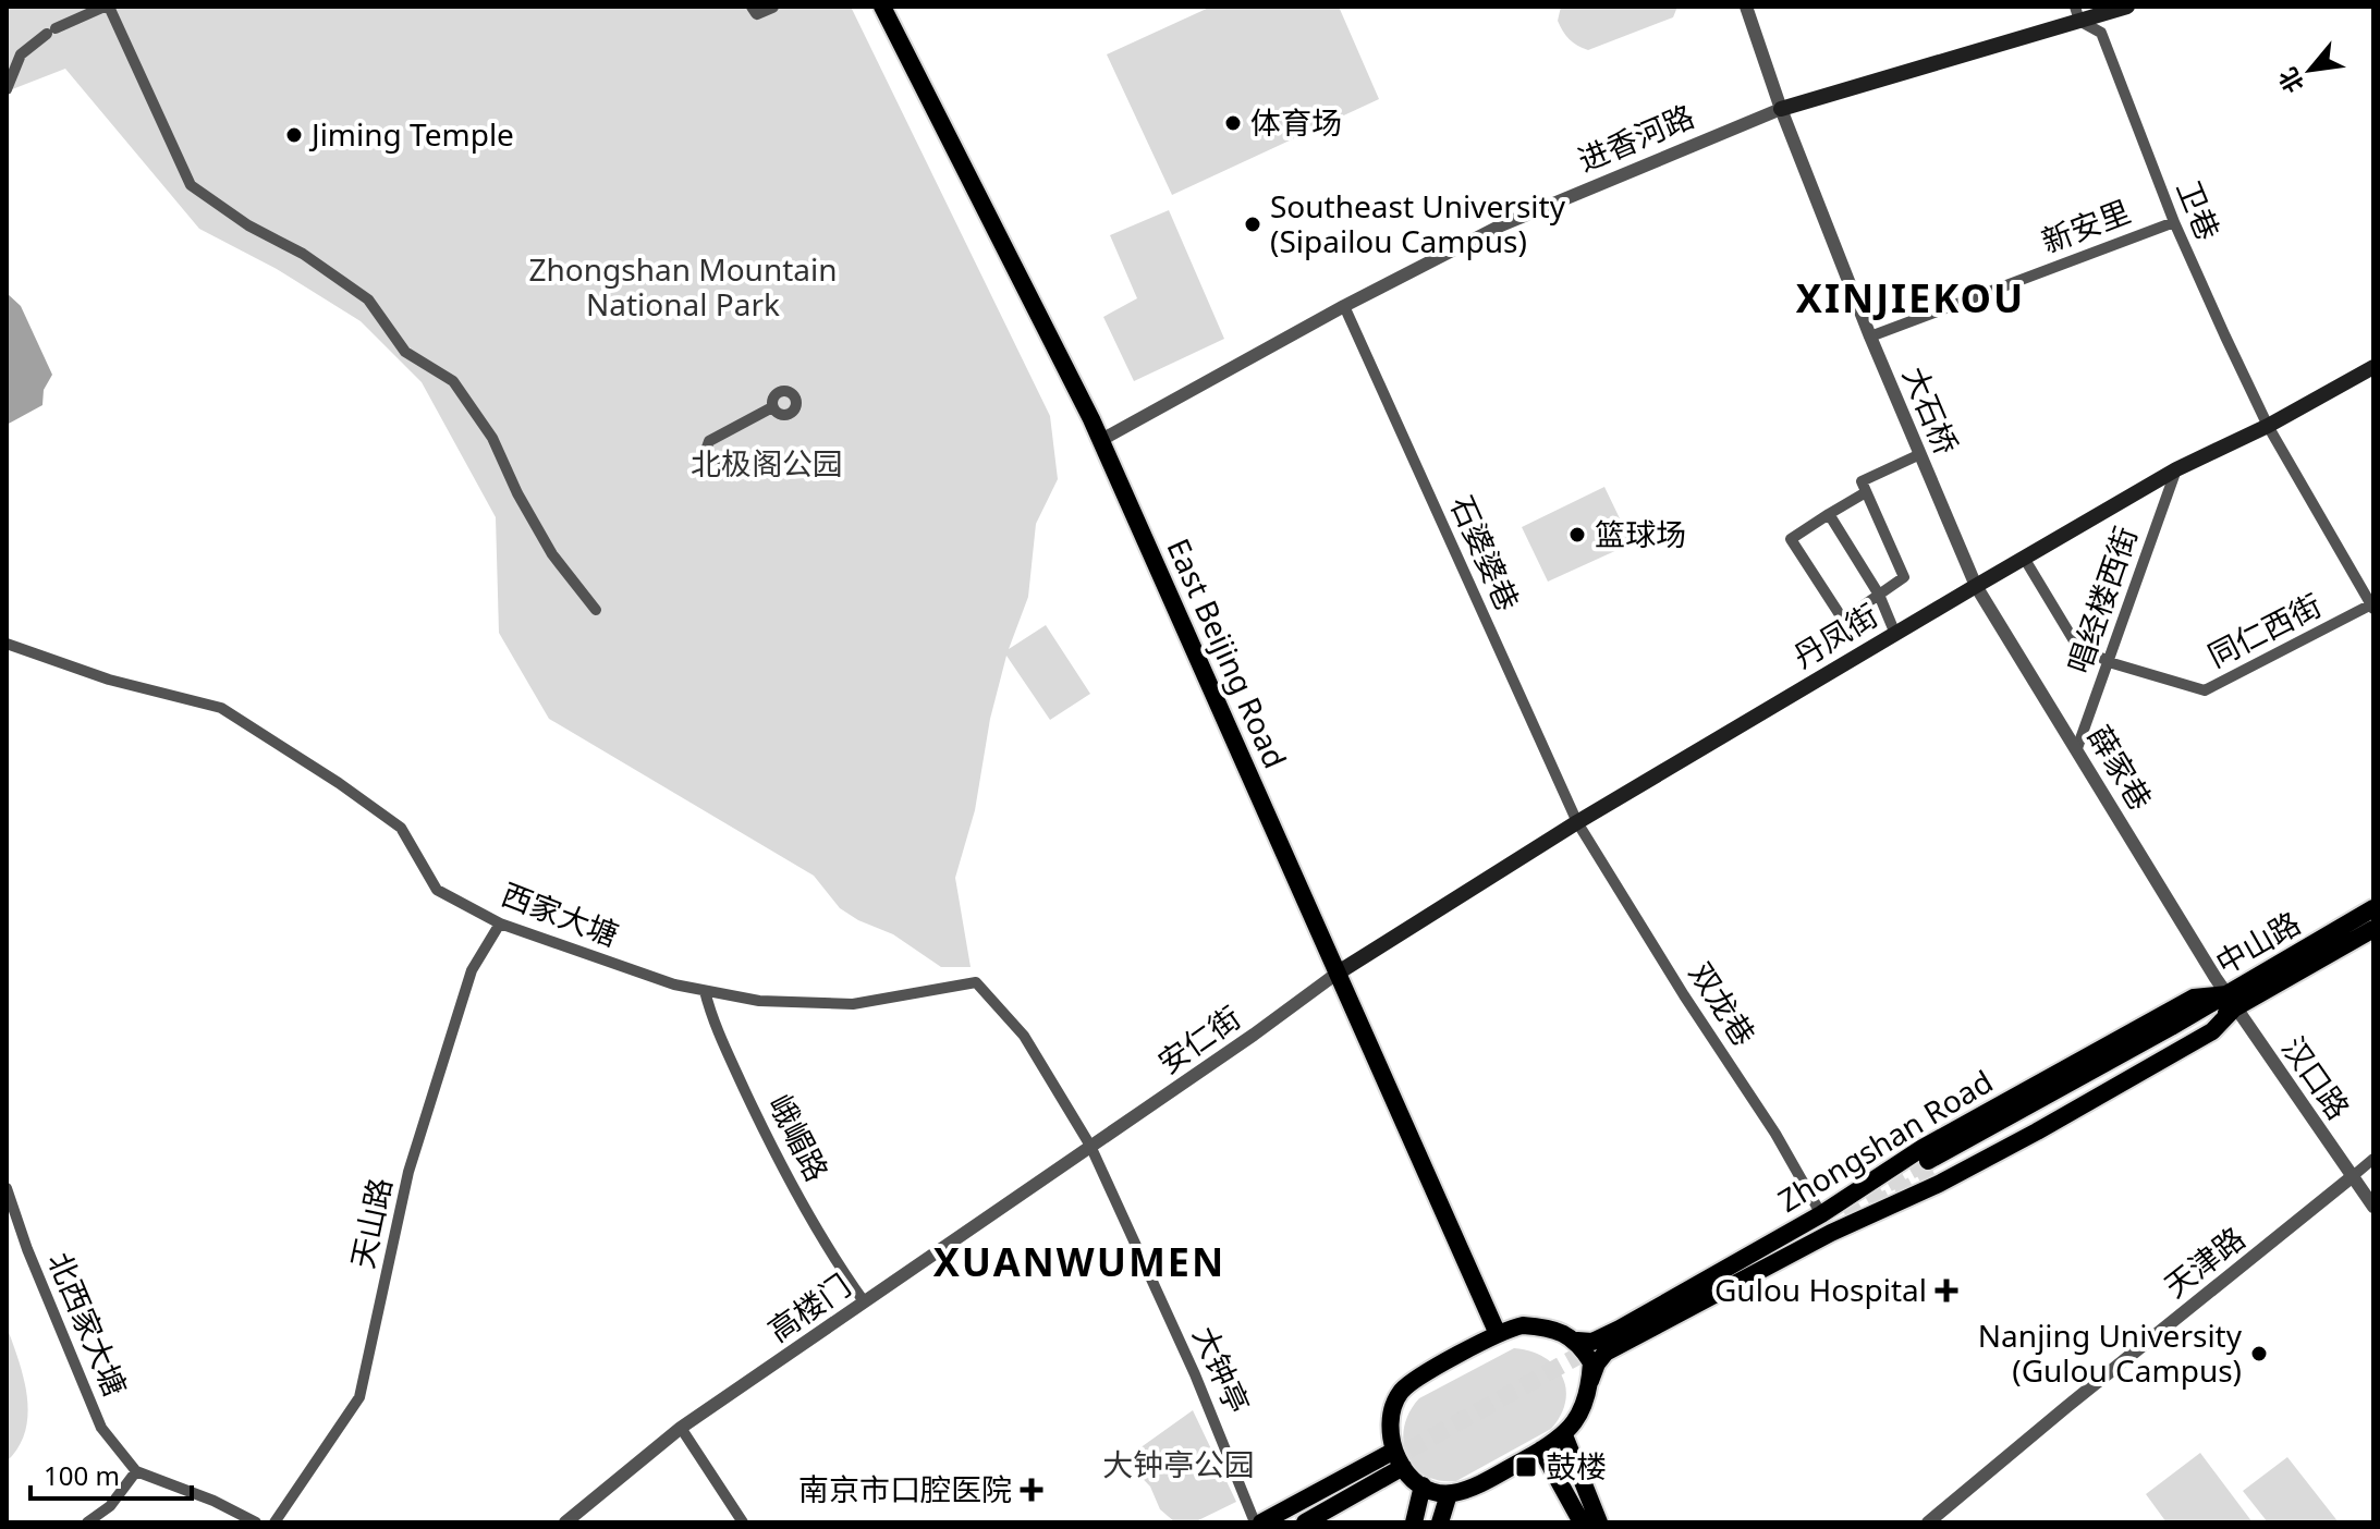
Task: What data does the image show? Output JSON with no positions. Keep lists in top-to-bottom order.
{
  "streets": {
    "main road": [
      "进香河路",
      "丹凤街",
      "East Beijing Road",
      "中山路",
      "Zhongshan Road"
    ],
    "street": [
      "卫巷",
      "新安里",
      "大石桥",
      "石婆婆巷",
      "唱经楼西街",
      "同仁西街",
      "薛家巷",
      "西家大塘",
      "双龙巷",
      "安仁街",
      "汉口路",
      "峨嵋路",
      "天山路",
      "天津路",
      "高楼门",
      "北西家大塘",
      "大钟亭"
    ]
  },
  "crossings": [
    ["进香河路", "卫巷"],
    ["进香河路", "大石桥"],
    ["进香河路", "石婆婆巷"],
    ["进香河路", "East Beijing Road"],
    ["卫巷", "新安里"],
    ["卫巷", "同仁西街"],
    ["卫巷", "丹凤街"],
    ["新安里", "大石桥"],
    ["大石桥", "丹凤街"],
    ["大石桥", "薛家巷"],
    ["石婆婆巷", "丹凤街"],
    ["石婆婆巷", "双龙巷"],
    ["唱经楼西街", "同仁西街"],
    ["唱经楼西街", "丹凤街"],
    ["唱经楼西街", "薛家巷"],
    ["同仁西街", "丹凤街"],
    ["丹凤街", "East Beijing Road"],
    ["丹凤街", "薛家巷"],
    ["丹凤街", "双龙巷"],
    ["丹凤街", "安仁街"],
    ["East Beijing Road", "安仁街"],
    ["East Beijing Road", "Zhongshan Road"],
    ["薛家巷", "汉口路"],
    ["西家大塘", "安仁街"],
    ["西家大塘", "峨嵋路"],
    ["西家大塘", "天山路"],
    ["西家大塘", "高楼门"],
    ["西家大塘", "大钟亭"],
    ["中山路", "汉口路"],
    ["中山路", "Zhongshan Road"],
    ["双龙巷", "Zhongshan Road"],
    ["安仁街", "高楼门"],
    ["安仁街", "大钟亭"],
    ["汉口路", "Zhongshan Road"],
    ["汉口路", "天津路"],
    ["峨嵋路", "高楼门"],
    ["高楼门", "大钟亭"]
  ],
  "districts": ["XINJIEKOU", "XUANWUMEN"],
  "parks": ["Zhongshan Mountain National Park", "北极阁公园", "大钟亭公园"],
  "places": {
    "other": [
      "体育场",
      "Jiming Temple",
      "Southeast University (Sipailou Campus)",
      "篮球场",
      "Nanjing University (Gulou Campus)"
    ],
    "health": ["Gulou Hospital", "南京市口腔医院"],
    "transit": ["鼓楼"]
  },
  "scale_bar": "100 m",
  "north": "bottom left"
}
